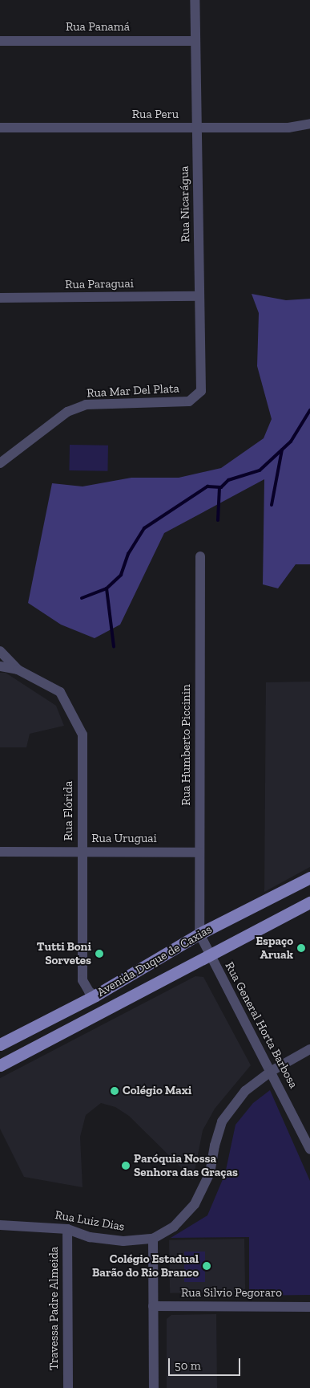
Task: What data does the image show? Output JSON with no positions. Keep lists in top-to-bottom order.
{
  "streets": {
    "main road": ["Avenida Duque de Caxias"],
    "street": [
      "Rua Panamá",
      "Rua Peru",
      "Rua Nicarágua",
      "Rua Paraguai",
      "Rua Mar Del Plata",
      "Rua Humberto Piccinin",
      "Rua Flórida",
      "Rua Uruguai",
      "Rua General Horta Barbosa",
      "Rua Luiz Dias",
      "Rua Silvio Pegoraro",
      "Travessa Padre Almeida"
    ]
  },
  "crossings": [
    ["Rua Panamá", "Rua Nicarágua"],
    ["Rua Peru", "Rua Nicarágua"],
    ["Rua Nicarágua", "Rua Paraguai"],
    ["Rua Nicarágua", "Rua Mar Del Plata"],
    ["Rua Humberto Piccinin", "Rua Uruguai"],
    ["Rua Humberto Piccinin", "Avenida Duque de Caxias"],
    ["Rua Humberto Piccinin", "Rua General Horta Barbosa"],
    ["Rua Flórida", "Rua Uruguai"],
    ["Rua Flórida", "Avenida Duque de Caxias"],
    ["Avenida Duque de Caxias", "Rua General Horta Barbosa"],
    ["Rua General Horta Barbosa", "Rua Luiz Dias"],
    ["Rua Luiz Dias", "Travessa Padre Almeida"]
  ],
  "places": [
    "Espaço Aruak",
    "Tutti Boni Sorvetes",
    "Colégio Maxi",
    "Paróquia Nossa Senhora das Graças",
    "Colégio Estadual Barão do Rio Branco"
  ],
  "scale_bar": "50 m"
}
